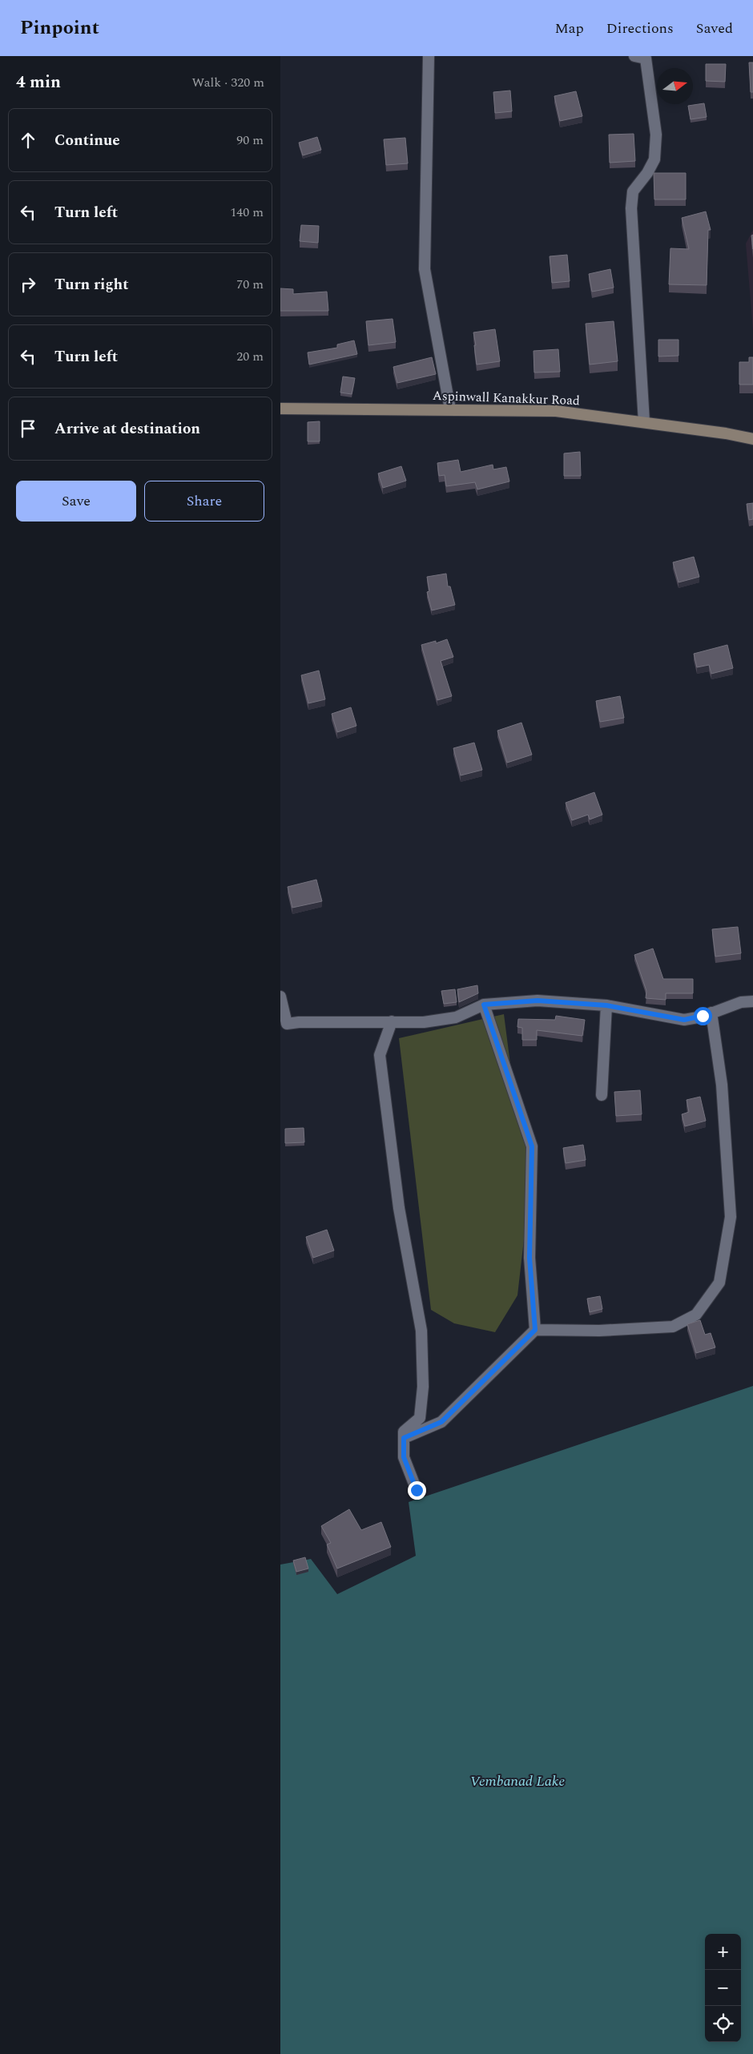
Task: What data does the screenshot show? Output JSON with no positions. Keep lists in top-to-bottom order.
{
  "streets": {
    "main road": ["Aspinwall Kanakkur Road"]
  },
  "water": ["Vembanad Lake"],
  "north": "right",
  "page": {
    "header": "Pinpoint",
    "nav": ["Map", "Directions", "Saved"],
    "heading": ["4 min", "Walk · 320 m"],
    "list": [
      ["Continue", "90 m"],
      ["Turn left", "140 m"],
      ["Turn right", "70 m"],
      ["Turn left", "20 m"],
      "Arrive at destination"
    ],
    "buttons": ["Save", "Share"],
    "map_buttons": ["+", "−"]
  }
}
